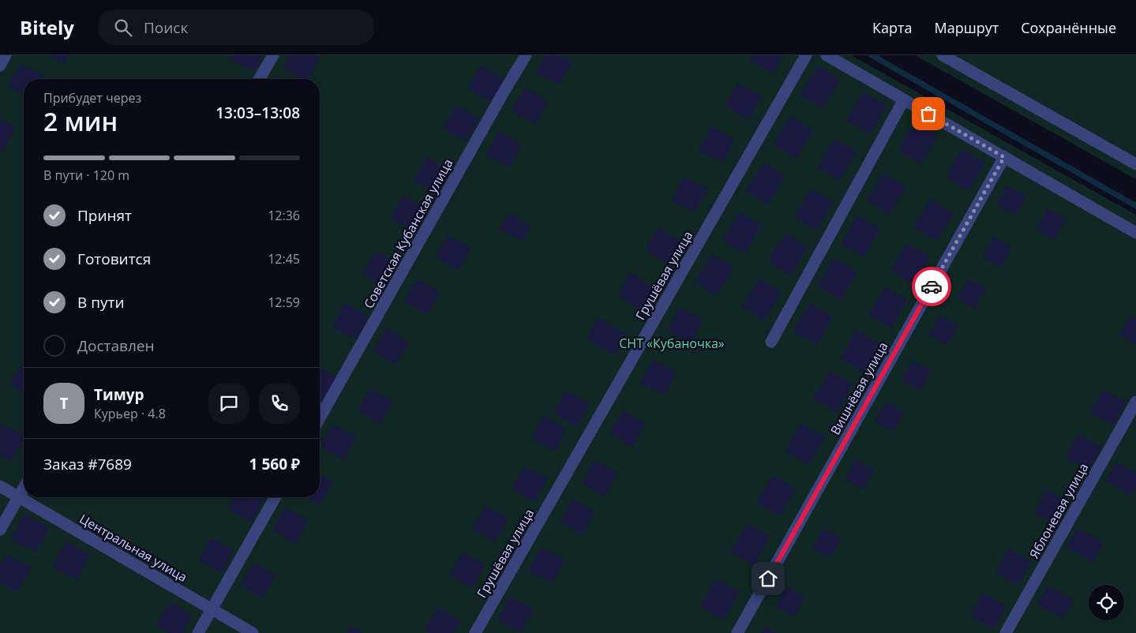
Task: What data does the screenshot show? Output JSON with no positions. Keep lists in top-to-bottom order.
{
  "streets": {
    "street": [
      "Советская Кубанская улица",
      "Грушёвая улица",
      "Вишнёвая улица",
      "Яблоневая улица",
      "Центральная улица"
    ]
  },
  "parks": ["СНТ «Кубаночка»"],
  "page": {
    "header": "Bitely",
    "search": "Поиск",
    "nav": ["Карта", "Маршрут", "Сохранённые"],
    "heading": ["2 мин", "Прибудет через", "13:03–13:08"],
    "panel": [
      "Тимур",
      "Курьер · 4.8",
      "Заказ #7689",
      "1 560 ₽"
    ],
    "bar": "В пути · 120 m",
    "list": [
      ["Принят", "12:36"],
      ["Готовится", "12:45"],
      ["В пути", "12:59"],
      "Доставлен"
    ],
    "round": "Т"
  }
}
